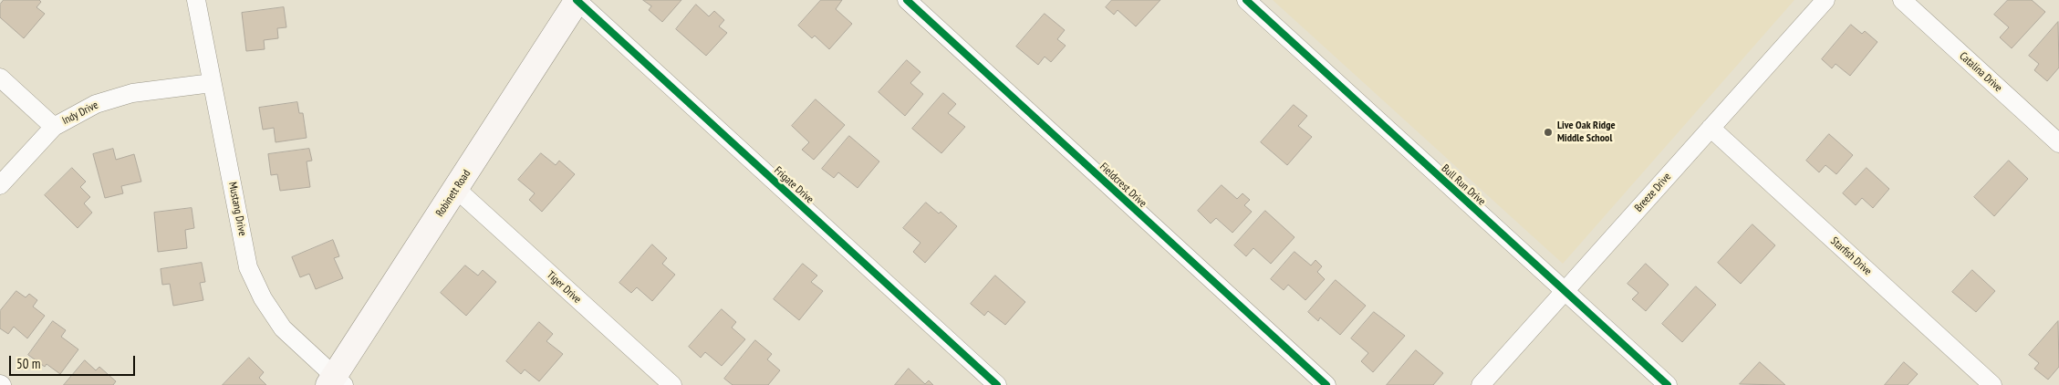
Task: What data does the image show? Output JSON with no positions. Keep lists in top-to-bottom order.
{
  "streets": {
    "street": [
      "Catalina Drive",
      "Indy Drive",
      "Frigate Drive",
      "Fieldcrest Drive",
      "Bull Run Drive",
      "Breeze Drive",
      "Robinett Road",
      "Mustang Drive",
      "Starfish Drive",
      "Tiger Drive"
    ]
  },
  "crossings": [
    ["Indy Drive", "Mustang Drive"],
    ["Frigate Drive", "Robinett Road"],
    ["Bull Run Drive", "Breeze Drive"],
    ["Breeze Drive", "Starfish Drive"],
    ["Robinett Road", "Mustang Drive"],
    ["Robinett Road", "Tiger Drive"]
  ],
  "places": ["Live Oak Ridge Middle School"],
  "scale_bar": "50 m"
}
